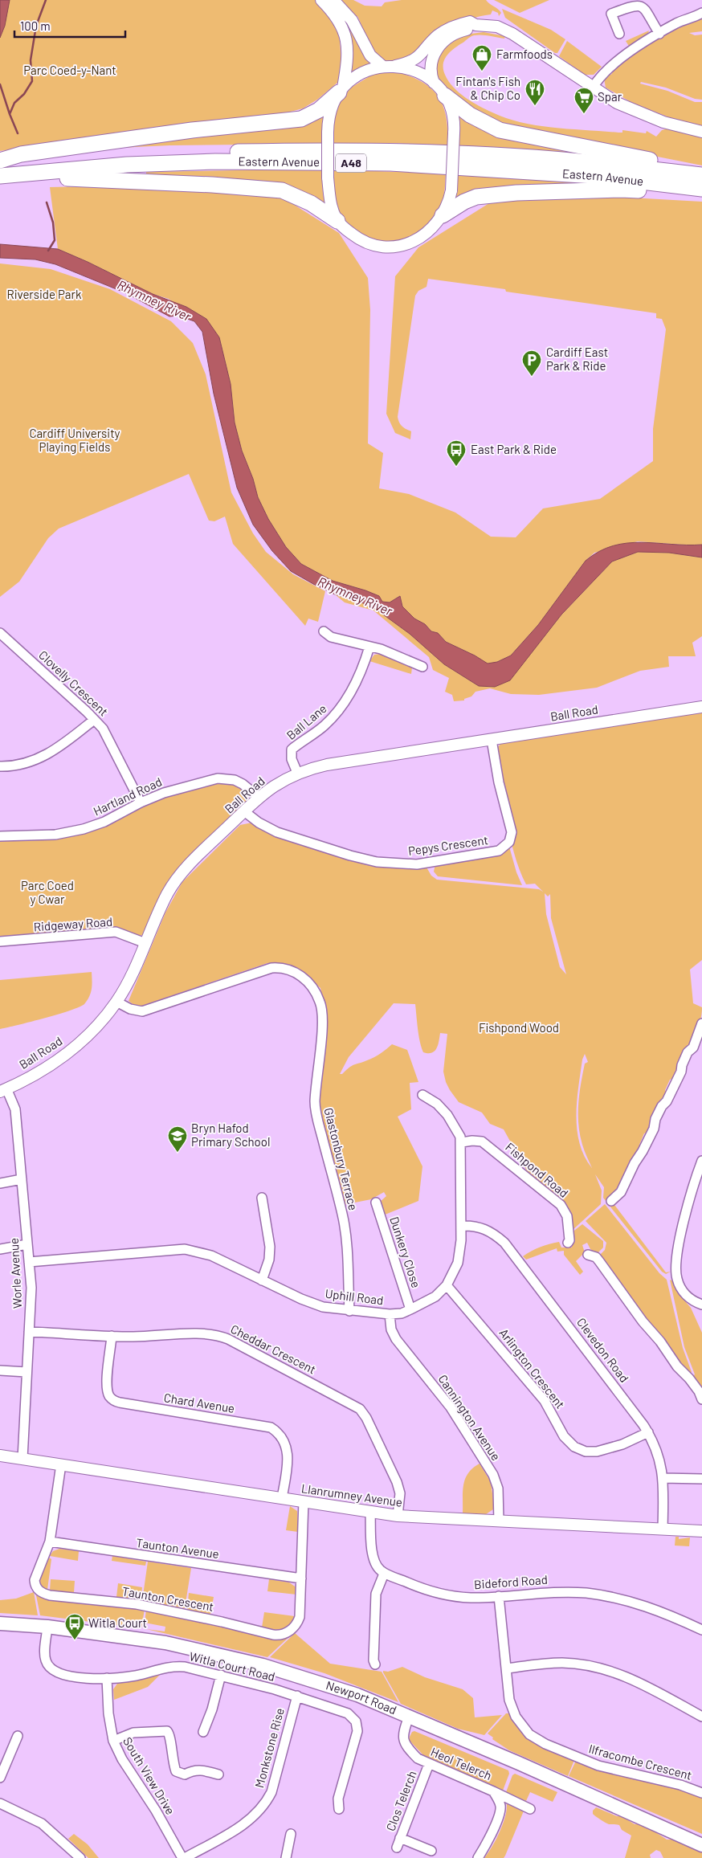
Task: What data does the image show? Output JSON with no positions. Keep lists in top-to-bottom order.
{
  "streets": {
    "highway": ["Eastern Avenue", "A48"],
    "main road": ["Newport Road"],
    "street": [
      "Clovelly Crescent",
      "Ball Road",
      "Ball Lane",
      "Hartland Road",
      "Pepys Crescent",
      "Ridgeway Road",
      "Glastonbury Terrace",
      "Fishpond Road",
      "Dunkery Close",
      "Worle Avenue",
      "Uphill Road",
      "Cheddar Crescent",
      "Clevedon Road",
      "Arlington Crescent",
      "Chard Avenue",
      "Cannington Avenue",
      "Llanrumney Avenue",
      "Taunton Avenue",
      "Bideford Road",
      "Taunton Crescent",
      "Witla Court Road",
      "Monkstone Rise",
      "Ilfracombe Crescent",
      "Heol Telerch",
      "South View Drive",
      "Clos Telerch"
    ]
  },
  "crossings": [
    ["Clovelly Crescent", "Hartland Road"],
    ["Ball Road", "Ball Lane"],
    ["Ball Road", "Hartland Road"],
    ["Ball Road", "Pepys Crescent"],
    ["Ball Road", "Ridgeway Road"],
    ["Ball Road", "Glastonbury Terrace"],
    ["Ball Road", "Worle Avenue"],
    ["Glastonbury Terrace", "Uphill Road"],
    ["Fishpond Road", "Uphill Road"],
    ["Dunkery Close", "Uphill Road"],
    ["Worle Avenue", "Uphill Road"],
    ["Worle Avenue", "Cheddar Crescent"],
    ["Worle Avenue", "Llanrumney Avenue"],
    ["Uphill Road", "Clevedon Road"],
    ["Uphill Road", "Arlington Crescent"],
    ["Uphill Road", "Cannington Avenue"],
    ["Cheddar Crescent", "Chard Avenue"],
    ["Cheddar Crescent", "Llanrumney Avenue"],
    ["Clevedon Road", "Arlington Crescent"],
    ["Clevedon Road", "Llanrumney Avenue"],
    ["Chard Avenue", "Llanrumney Avenue"],
    ["Cannington Avenue", "Llanrumney Avenue"],
    ["Llanrumney Avenue", "Taunton Crescent"],
    ["Taunton Avenue", "Taunton Crescent"],
    ["Bideford Road", "Ilfracombe Crescent"],
    ["Witla Court Road", "Newport Road"],
    ["Witla Court Road", "Monkstone Rise"],
    ["Witla Court Road", "South View Drive"],
    ["Newport Road", "Heol Telerch"],
    ["Monkstone Rise", "South View Drive"],
    ["Heol Telerch", "Clos Telerch"]
  ],
  "water": ["Rhymney River"],
  "parks": [
    "Parc Coed-y-Nant",
    "Riverside Park",
    "Cardiff University Playing Fields",
    "Parc Coed y Cwar",
    "Fishpond Wood"
  ],
  "places": {
    "shop": ["Farmfoods"],
    "restaurant": ["Fintan's Fish & Chip Co"],
    "supermarket": ["Spar"],
    "parking": ["Cardiff East Park & Ride"],
    "bus stop": ["East Park & Ride", "Witla Court"],
    "school or university": ["Bryn Hafod Primary School"]
  },
  "scale_bar": "100 m"
}
